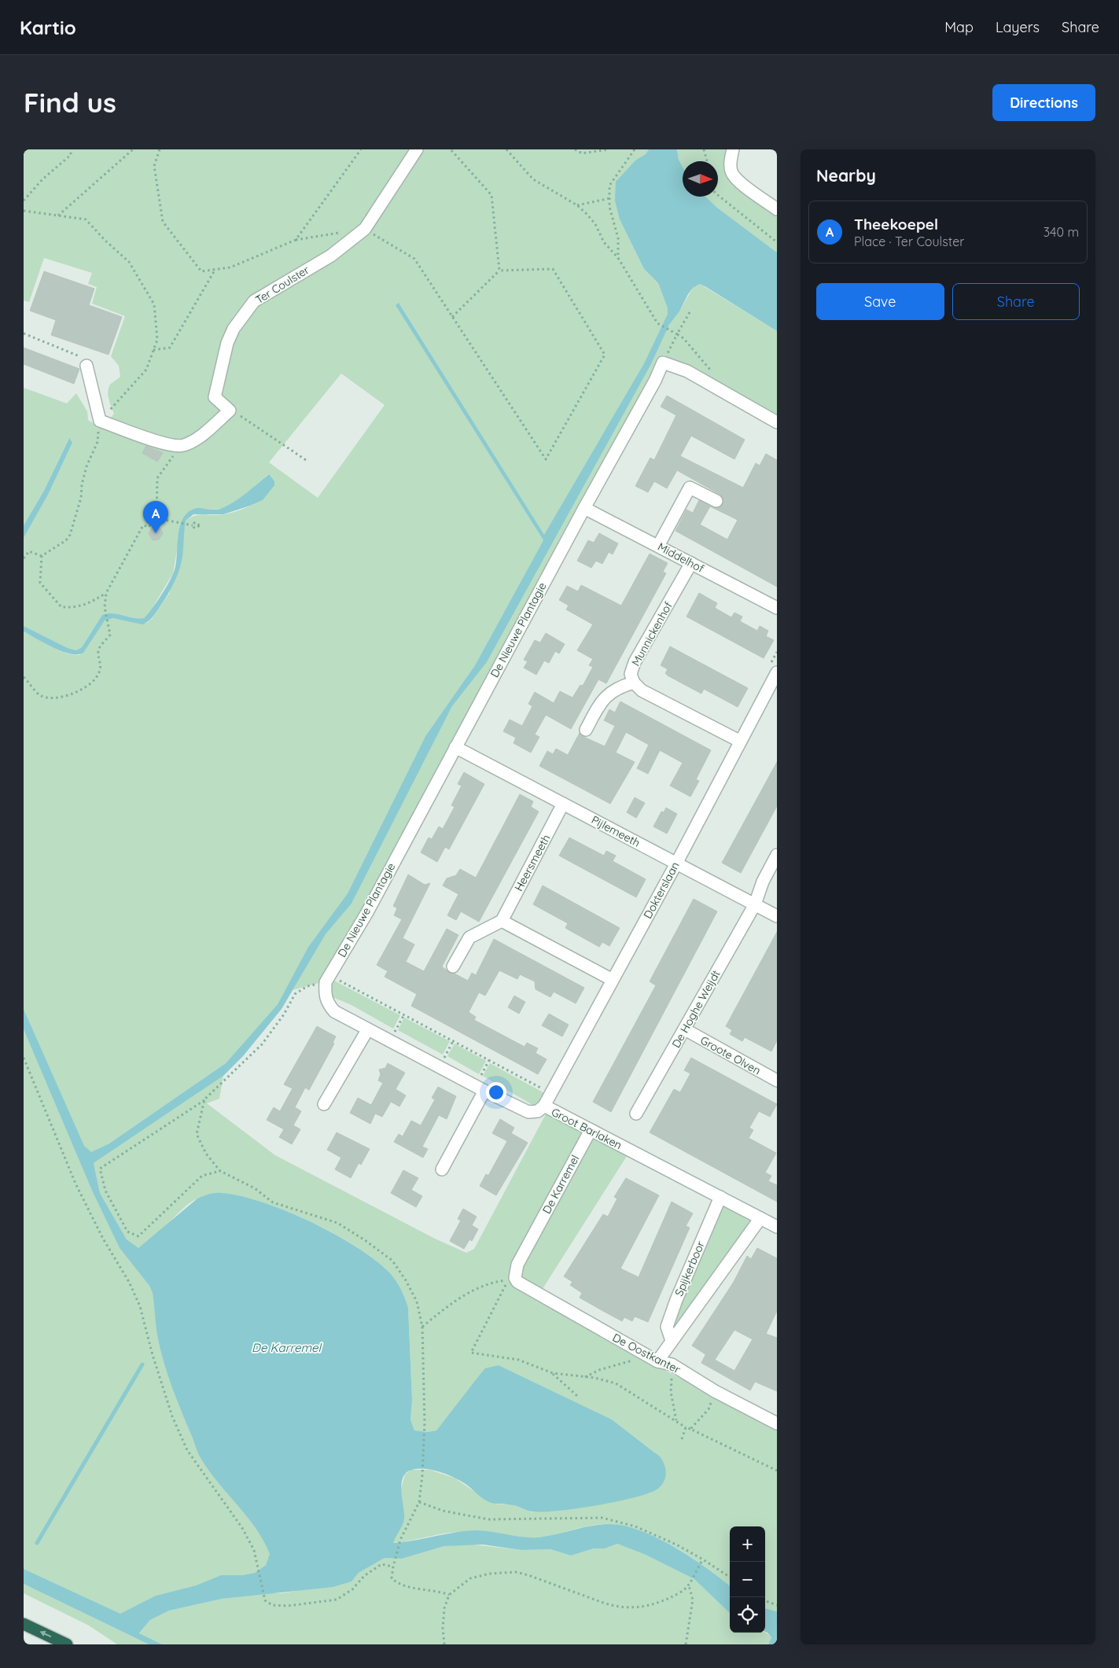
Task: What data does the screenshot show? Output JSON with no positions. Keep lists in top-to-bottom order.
{
  "streets": {
    "street": [
      "Ter Coulster",
      "Middelhof",
      "De Nieuwe Plantagie",
      "Munnickenhof",
      "Pijlemeeth",
      "Heersmeeth",
      "Dokterslaan",
      "De Hoghe Weijdt",
      "Groote Olven",
      "Groot Barlaken",
      "De Karremel",
      "Spijkerboor",
      "De Oostkanter"
    ]
  },
  "crossings": [
    ["Middelhof", "De Nieuwe Plantagie"],
    ["Middelhof", "Munnickenhof"],
    ["De Nieuwe Plantagie", "Pijlemeeth"],
    ["De Nieuwe Plantagie", "Groot Barlaken"],
    ["Munnickenhof", "Dokterslaan"],
    ["Pijlemeeth", "Heersmeeth"],
    ["Pijlemeeth", "Dokterslaan"],
    ["Pijlemeeth", "De Hoghe Weijdt"],
    ["Dokterslaan", "Groot Barlaken"],
    ["De Hoghe Weijdt", "Groote Olven"],
    ["Groot Barlaken", "De Karremel"],
    ["Groot Barlaken", "Spijkerboor"],
    ["De Karremel", "De Oostkanter"],
    ["Spijkerboor", "De Oostkanter"]
  ],
  "water": ["De Karremel"],
  "north": "right",
  "page": {
    "header": "Kartio",
    "nav": ["Map", "Layers", "Share"],
    "buttons": [
      "Directions",
      ["Save", "Share"]
    ],
    "title": "Find us",
    "heading": "Nearby",
    "list": [
      {
        "mark": "A",
        "name": "Theekoepel",
        "note": "Place · Ter Coulster",
        "value": "340 m"
      }
    ],
    "pins": "A",
    "map_buttons": ["+", "−"]
  }
}
